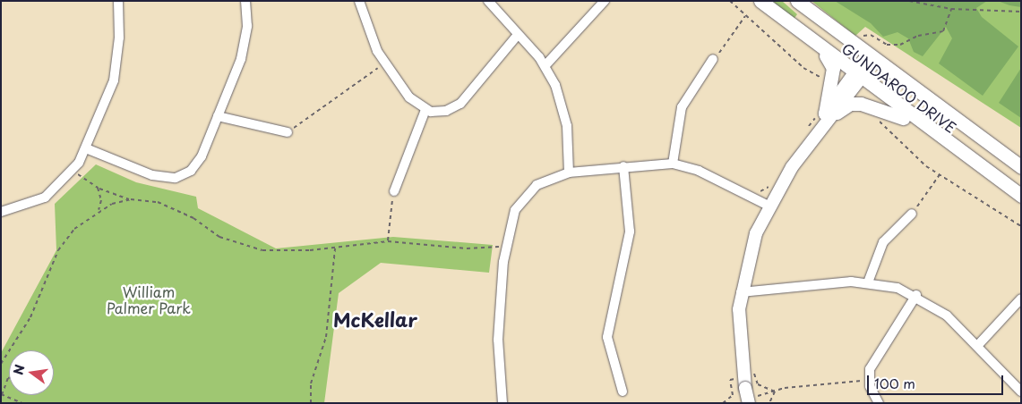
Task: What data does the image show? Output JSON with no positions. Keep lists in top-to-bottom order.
{
  "streets": {
    "main road": ["GUNDAROO DRIVE"]
  },
  "districts": ["McKellar"],
  "parks": ["William Palmer Park"],
  "scale_bar": "100 m",
  "north": "left"
}
